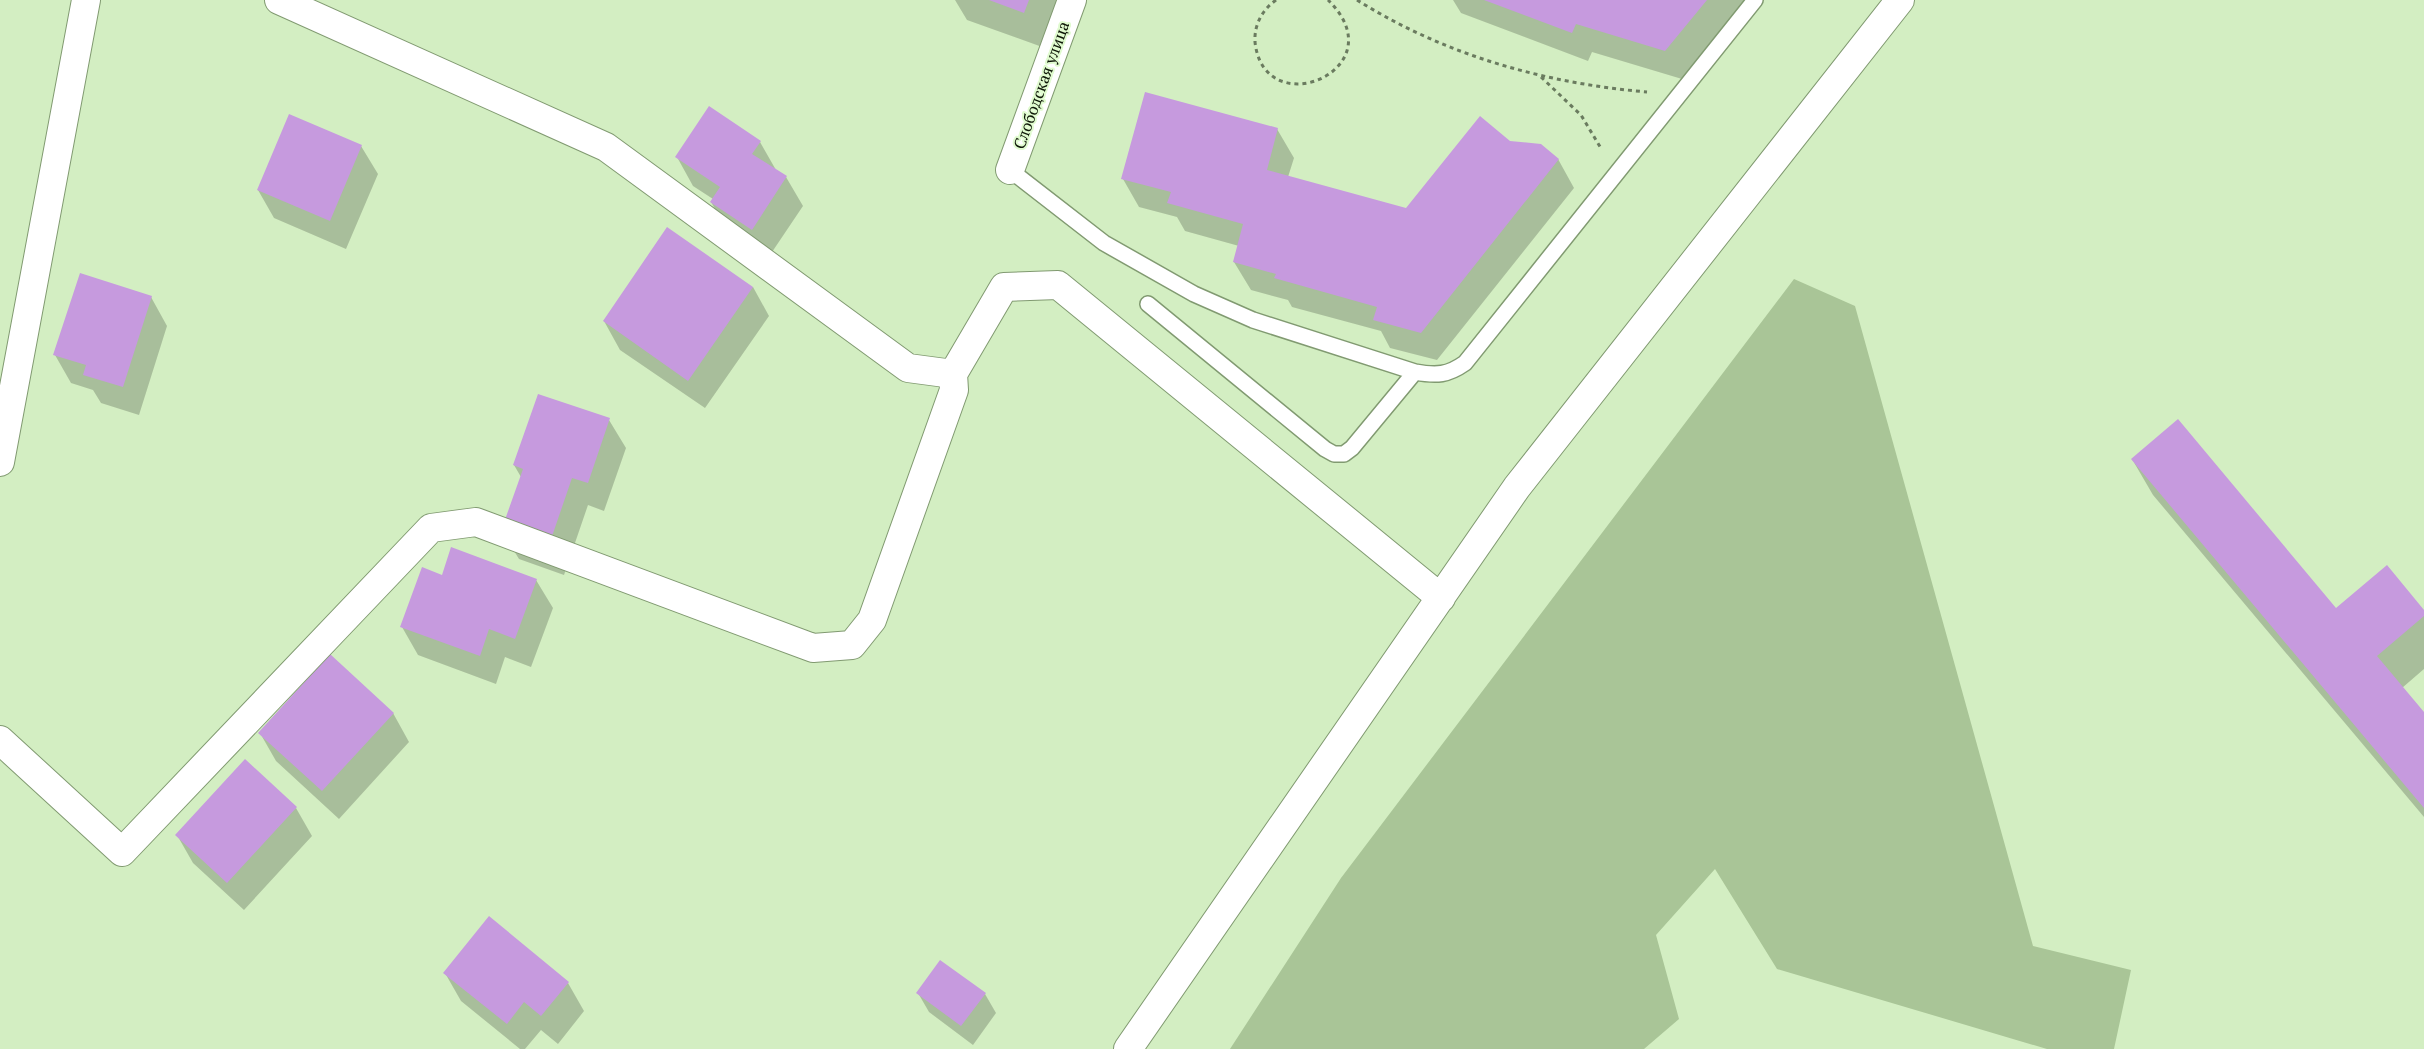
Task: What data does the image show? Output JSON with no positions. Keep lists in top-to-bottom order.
{
  "streets": {
    "street": ["Слободская улица"]
  }
}
